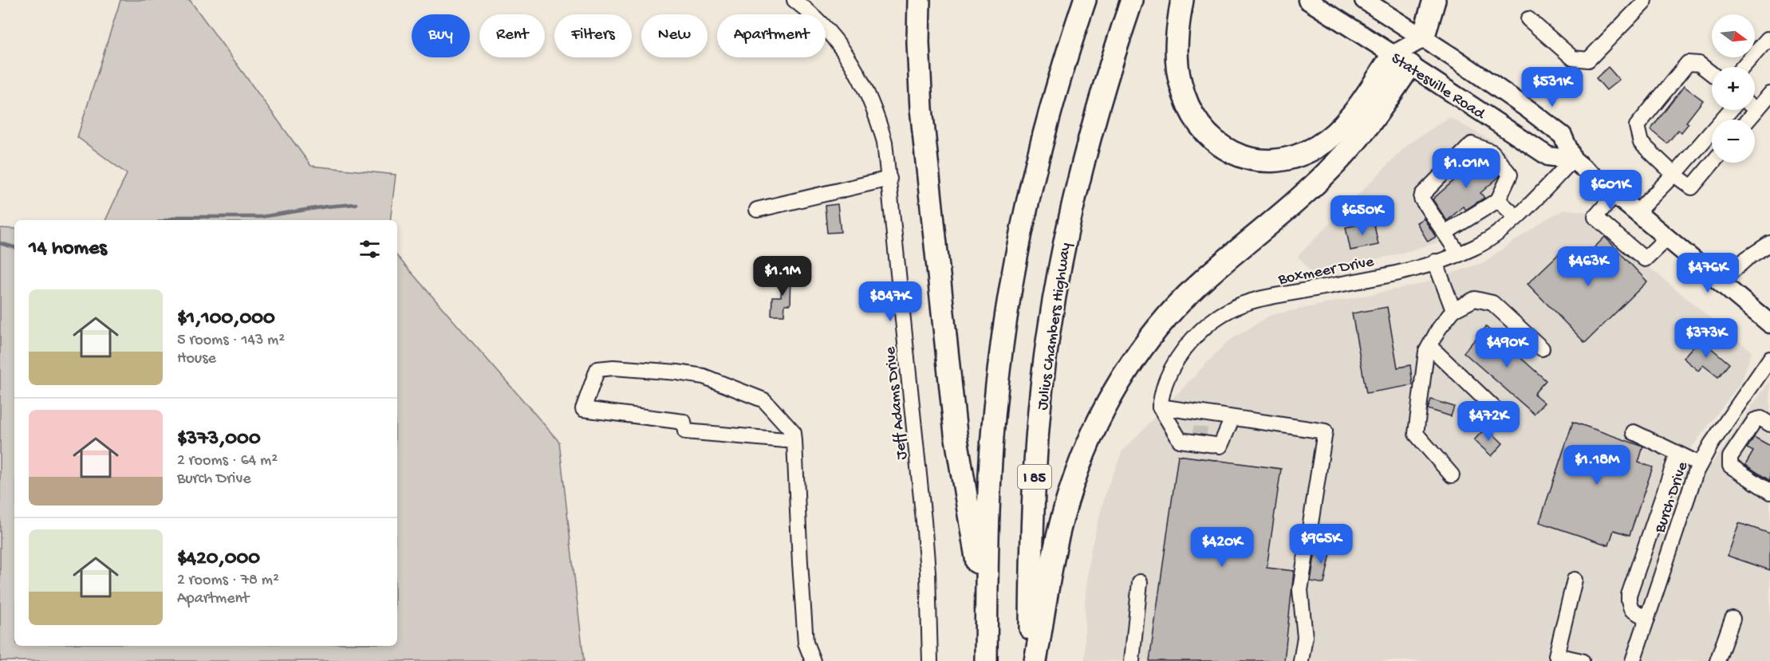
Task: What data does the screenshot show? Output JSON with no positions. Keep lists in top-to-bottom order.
{
  "streets": {
    "highway": ["Julius Chambers Highway", "I 85"],
    "main road": ["Statesville Road"],
    "street": ["Boxmeer Drive", "Jeff Adams Drive", "Burch Drive"]
  },
  "crossings": [
    ["Statesville Road", "Boxmeer Drive"]
  ],
  "north": "right",
  "page": {
    "map_buttons": ["+", "−"],
    "chip": [
      "Buy",
      "Rent",
      "Filters",
      "New",
      "Apartment"
    ],
    "price": [
      "$531K",
      "$1.01M",
      "$601K",
      "$650K",
      "$463K",
      "$476K",
      "$1.1M",
      "$847K",
      "$373K",
      "$490K",
      "$472K",
      "$1.18M",
      "$965K",
      "$420K"
    ],
    "heading": "14 homes",
    "list": [
      {
        "name": "$1,100,000",
        "note": "5 rooms · 143 m² · House"
      },
      {
        "name": "$373,000",
        "note": "2 rooms · 64 m² · Burch Drive"
      },
      {
        "name": "$420,000",
        "note": "2 rooms · 78 m² · Apartment"
      }
    ]
  }
}
